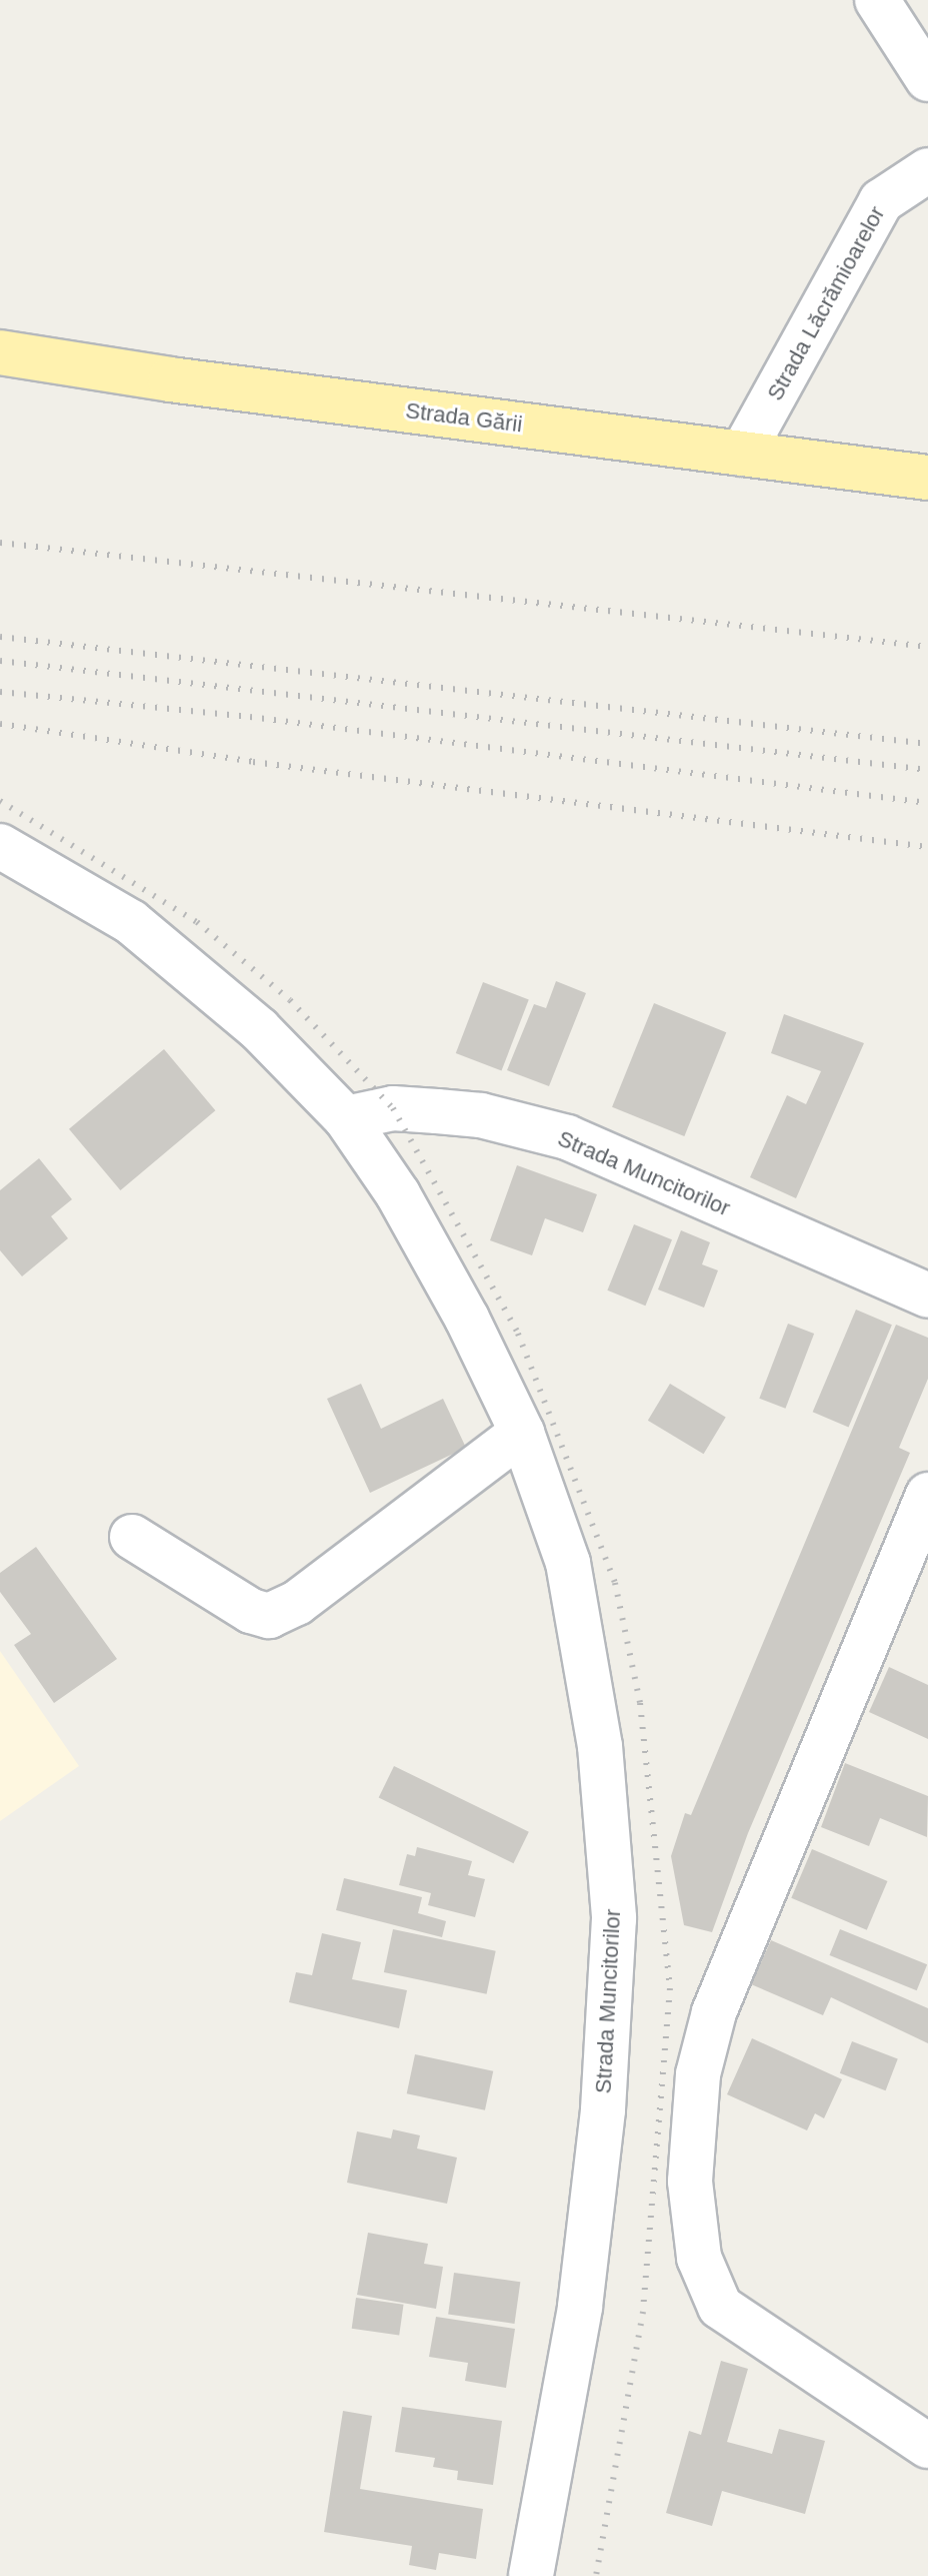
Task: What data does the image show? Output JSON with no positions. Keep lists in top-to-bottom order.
{
  "streets": {
    "main road": ["Strada Gării"],
    "street": ["Strada Lăcrămioarelor", "Strada Muncitorilor"]
  },
  "crossings": [
    ["Strada Lăcrămioarelor", "Strada Gării"]
  ]
}
